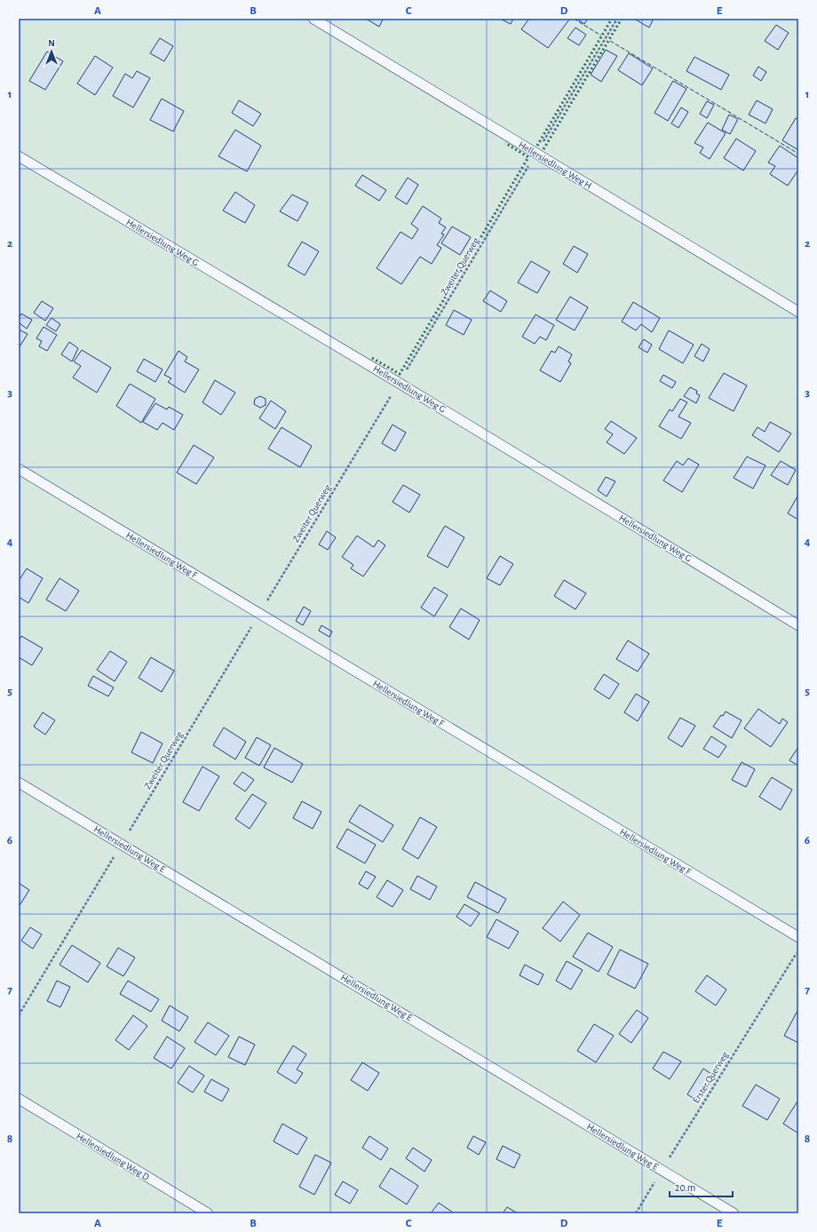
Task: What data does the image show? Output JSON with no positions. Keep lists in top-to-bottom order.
{
  "streets": {
    "lane": [
      "Hellersiedlung Weg H",
      "Hellersiedlung Weg G",
      "Hellersiedlung Weg F",
      "Hellersiedlung Weg E",
      "Hellersiedlung Weg D"
    ],
    "path": ["Zweiter Querweg", "Erster Querweg"]
  },
  "crossings": [
    ["Hellersiedlung Weg H", "Zweiter Querweg"],
    ["Hellersiedlung Weg G", "Zweiter Querweg"],
    ["Zweiter Querweg", "Hellersiedlung Weg F"],
    ["Zweiter Querweg", "Hellersiedlung Weg E"],
    ["Hellersiedlung Weg E", "Erster Querweg"]
  ],
  "scale_bar": "20 m",
  "north": "top",
  "grid": {
    "columns": [
      "A",
      "B",
      "C",
      "D",
      "E"
    ],
    "rows": [
      "1",
      "2",
      "3",
      "4",
      "5",
      "6",
      "7",
      "8"
    ]
  }
}
